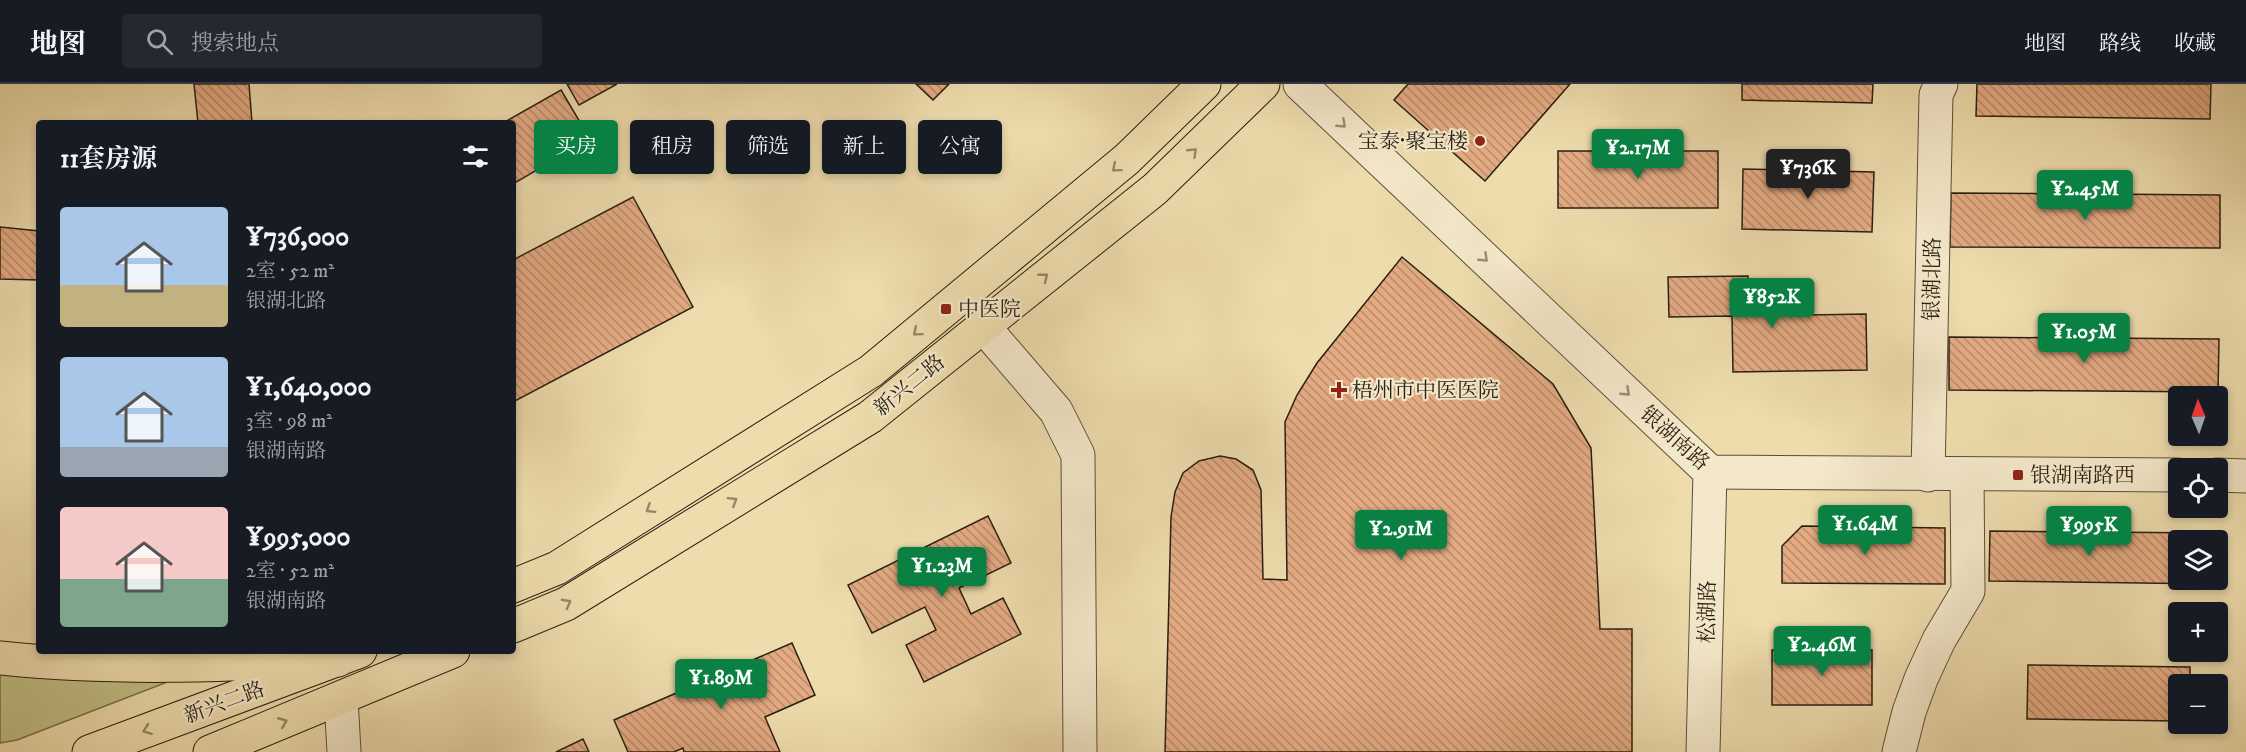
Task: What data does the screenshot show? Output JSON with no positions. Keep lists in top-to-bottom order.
{
  "streets": {
    "main road": ["新兴二路"],
    "street": ["银湖北路", "银湖南路", "松湖路"]
  },
  "crossings": [
    ["银湖北路", "银湖南路"],
    ["银湖南路", "松湖路"]
  ],
  "one_way": ["银湖南路"],
  "places": {
    "other": ["宝泰·聚宝楼"],
    "transit": ["中医院", "银湖南路西"],
    "health": ["梧州市中医医院"]
  },
  "north": "top",
  "page": {
    "header": "地图",
    "search": "搜索地点",
    "nav": ["地图", "路线", "收藏"],
    "chip": [
      "买房",
      "租房",
      "筛选",
      "新上",
      "公寓"
    ],
    "heading": "11套房源",
    "price": [
      "¥2.17M",
      "¥736K",
      "¥2.45M",
      "¥852K",
      "¥1.05M",
      "¥1.64M",
      "¥995K",
      "¥2.91M",
      "¥1.23M",
      "¥2.46M",
      "¥1.89M"
    ],
    "list": [
      {
        "name": "¥736,000",
        "note": "2室 · 52 m² · 银湖北路"
      },
      {
        "name": "¥1,640,000",
        "note": "3室 · 98 m² · 银湖南路"
      },
      {
        "name": "¥995,000",
        "note": "2室 · 52 m² · 银湖南路"
      }
    ],
    "map_buttons": ["+", "−"]
  }
}
